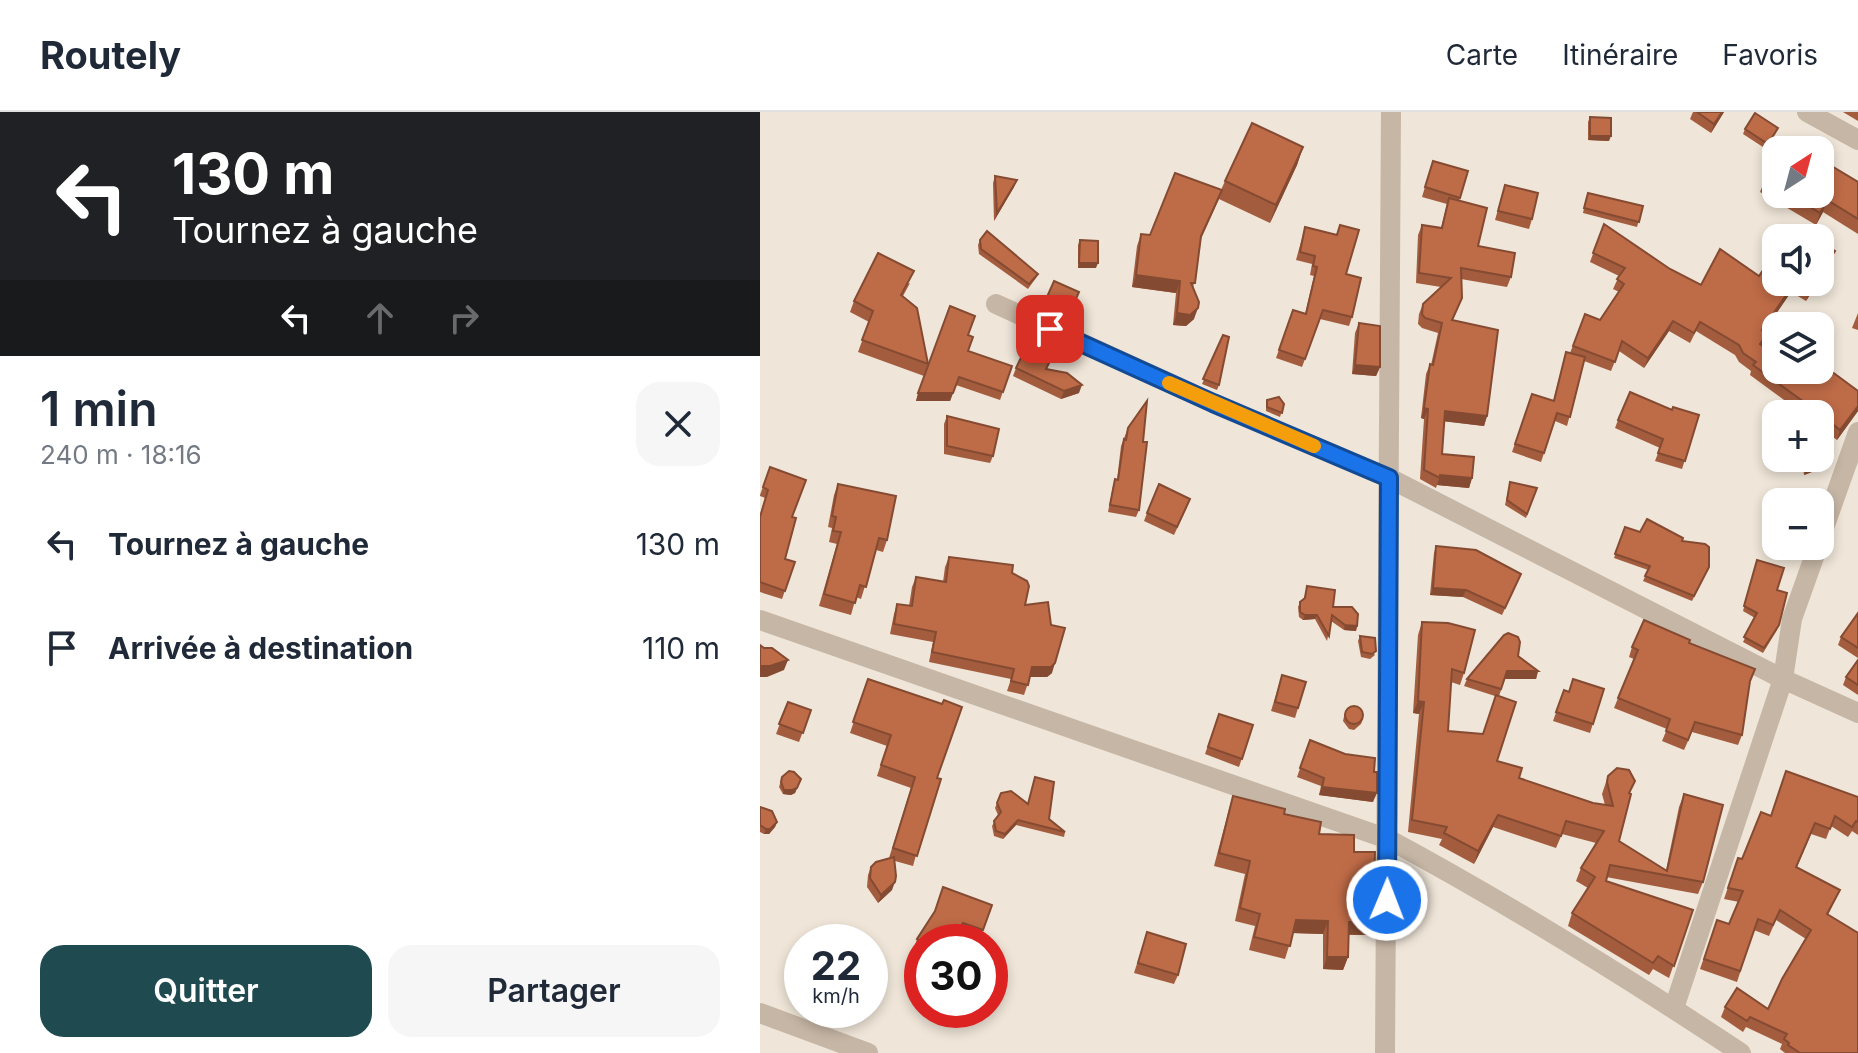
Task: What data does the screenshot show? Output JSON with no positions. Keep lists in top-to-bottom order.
{
  "north": "top right",
  "page": {
    "header": "Routely",
    "nav": ["Carte", "Itinéraire", "Favoris"],
    "turn": ["130 m", "Tournez à gauche"],
    "map_buttons": ["+", "−"],
    "heading": ["1 min", "240 m · 18:16"],
    "list": [
      {
        "name": "Tournez à gauche",
        "value": "130 m"
      },
      {
        "name": "Arrivée à destination",
        "value": "110 m"
      }
    ],
    "speed": "22 km/h",
    "limit": "30",
    "buttons": ["Quitter", "Partager"]
  }
}
